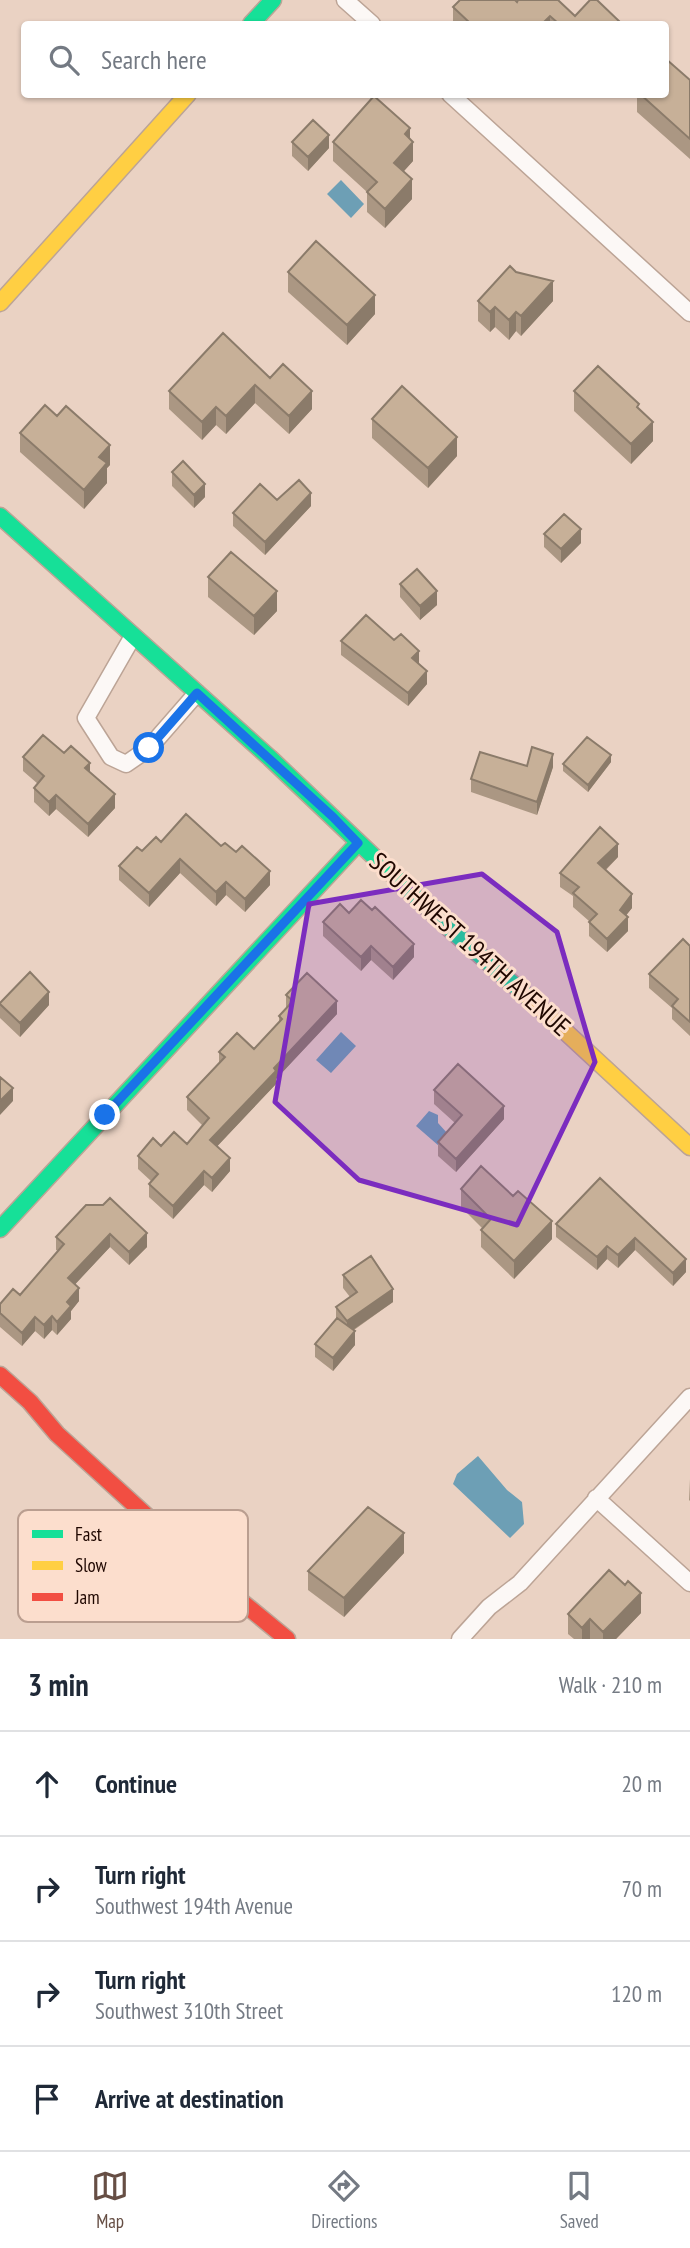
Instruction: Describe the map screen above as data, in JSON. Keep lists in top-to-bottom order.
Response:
{
  "streets": {
    "street": ["SOUTHWEST 194TH AVENUE"]
  },
  "legend": ["Fast", "Slow", "Jam"],
  "page": {
    "search": "Search here",
    "heading": ["3 min", "Walk · 210 m"],
    "list": [
      ["Continue", "20 m"],
      ["Turn right", "Southwest 194th Avenue", "70 m"],
      ["Turn right", "Southwest 310th Street", "120 m"],
      "Arrive at destination"
    ],
    "nav": ["Map", "Directions", "Saved"]
  }
}
